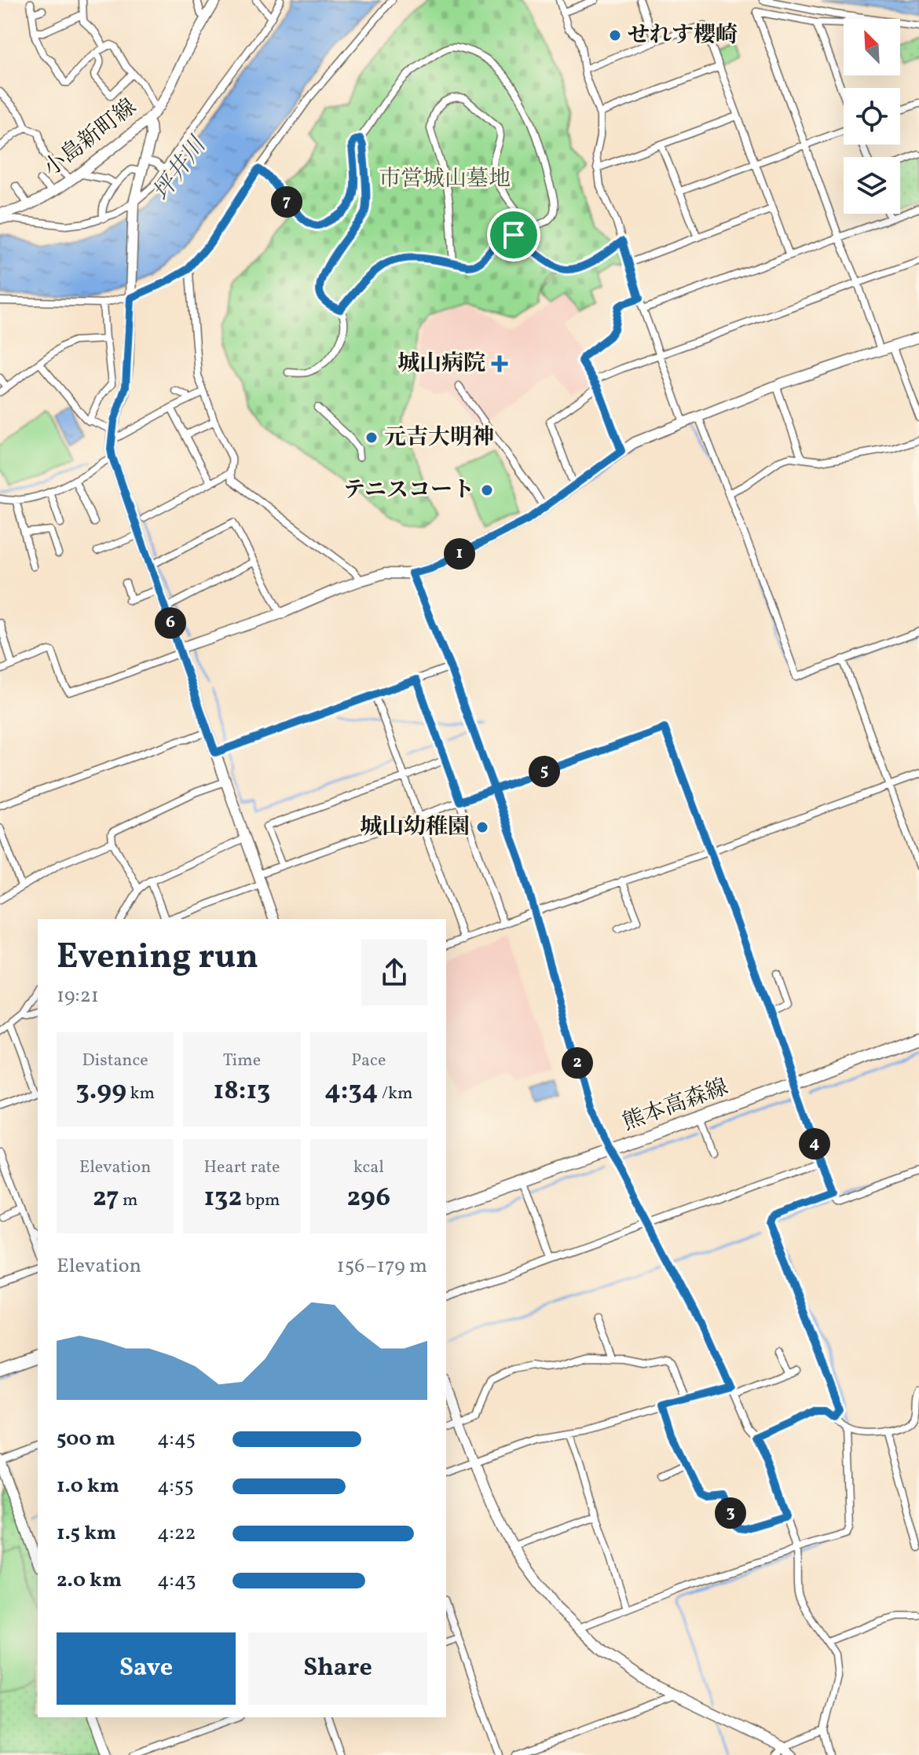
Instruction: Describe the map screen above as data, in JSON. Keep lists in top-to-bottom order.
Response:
{
  "streets": {
    "main road": ["熊本高森線"],
    "street": ["小島新町線"]
  },
  "water": ["坪井川"],
  "parks": ["市営城山墓地"],
  "places": {
    "other": [
      "せれす櫻崎",
      "元吉大明神",
      "テニスコート",
      "城山幼稚園"
    ],
    "health": ["城山病院"]
  },
  "north": "top left",
  "page": {
    "pins": [
      "7",
      "1",
      "6",
      "5",
      "2",
      "4",
      "3"
    ],
    "heading": ["Evening run", "19:21"],
    "stats": [
      ["Distance", "3.99 km"],
      ["Time", "18:13"],
      ["Pace", "4:34 /km"],
      ["Elevation", "27 m"],
      ["Heart rate", "132 bpm"],
      ["kcal", "296"]
    ],
    "chart": ["Elevation", "156–179 m"],
    "list": [
      {
        "name": "500 m",
        "note": "4:45"
      },
      {
        "name": "1.0 km",
        "note": "4:55"
      },
      {
        "name": "1.5 km",
        "note": "4:22"
      },
      {
        "name": "2.0 km",
        "note": "4:43"
      }
    ],
    "buttons": ["Save", "Share"]
  }
}
